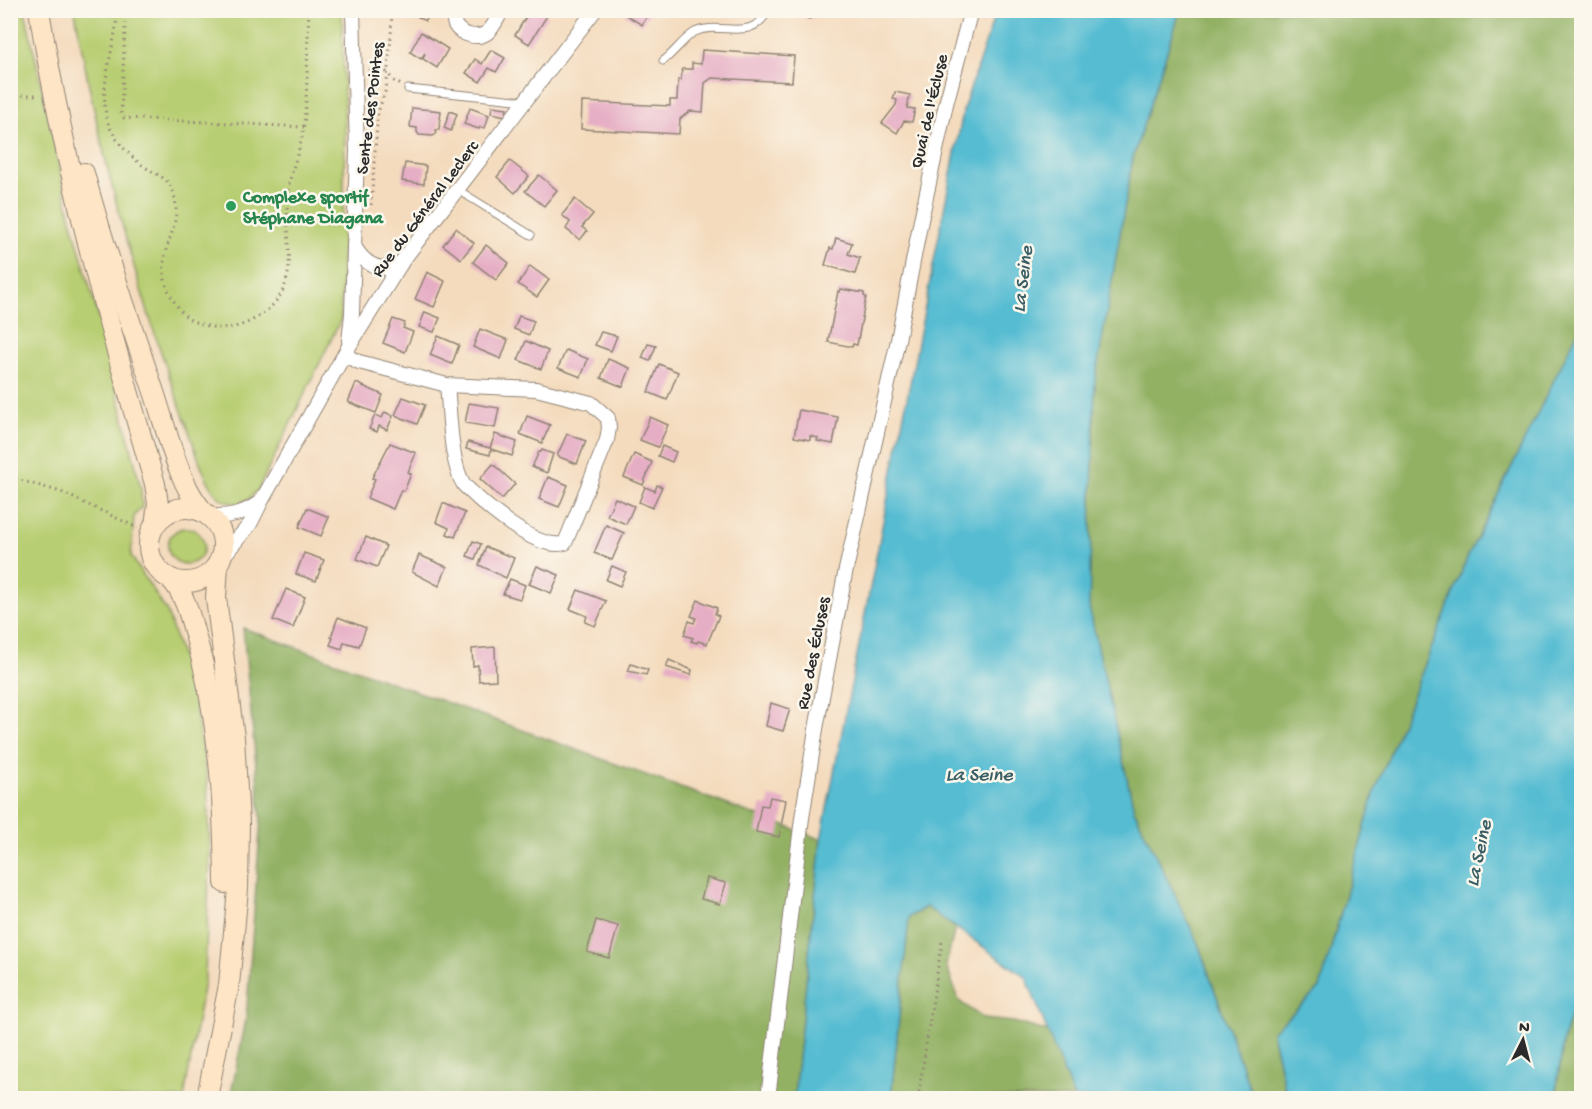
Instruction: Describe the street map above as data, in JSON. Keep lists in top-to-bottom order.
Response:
{
  "streets": {
    "street": ["Quai de l'Écluse", "Rue du Général Leclerc", "Rue des Écluses"],
    "path": ["Sente des Pointes"]
  },
  "crossings": [
    ["Quai de l'Écluse", "Rue des Écluses"]
  ],
  "water": ["La Seine"],
  "places": ["Complexe sportif Stéphane Diagana"],
  "north": "top"
}
